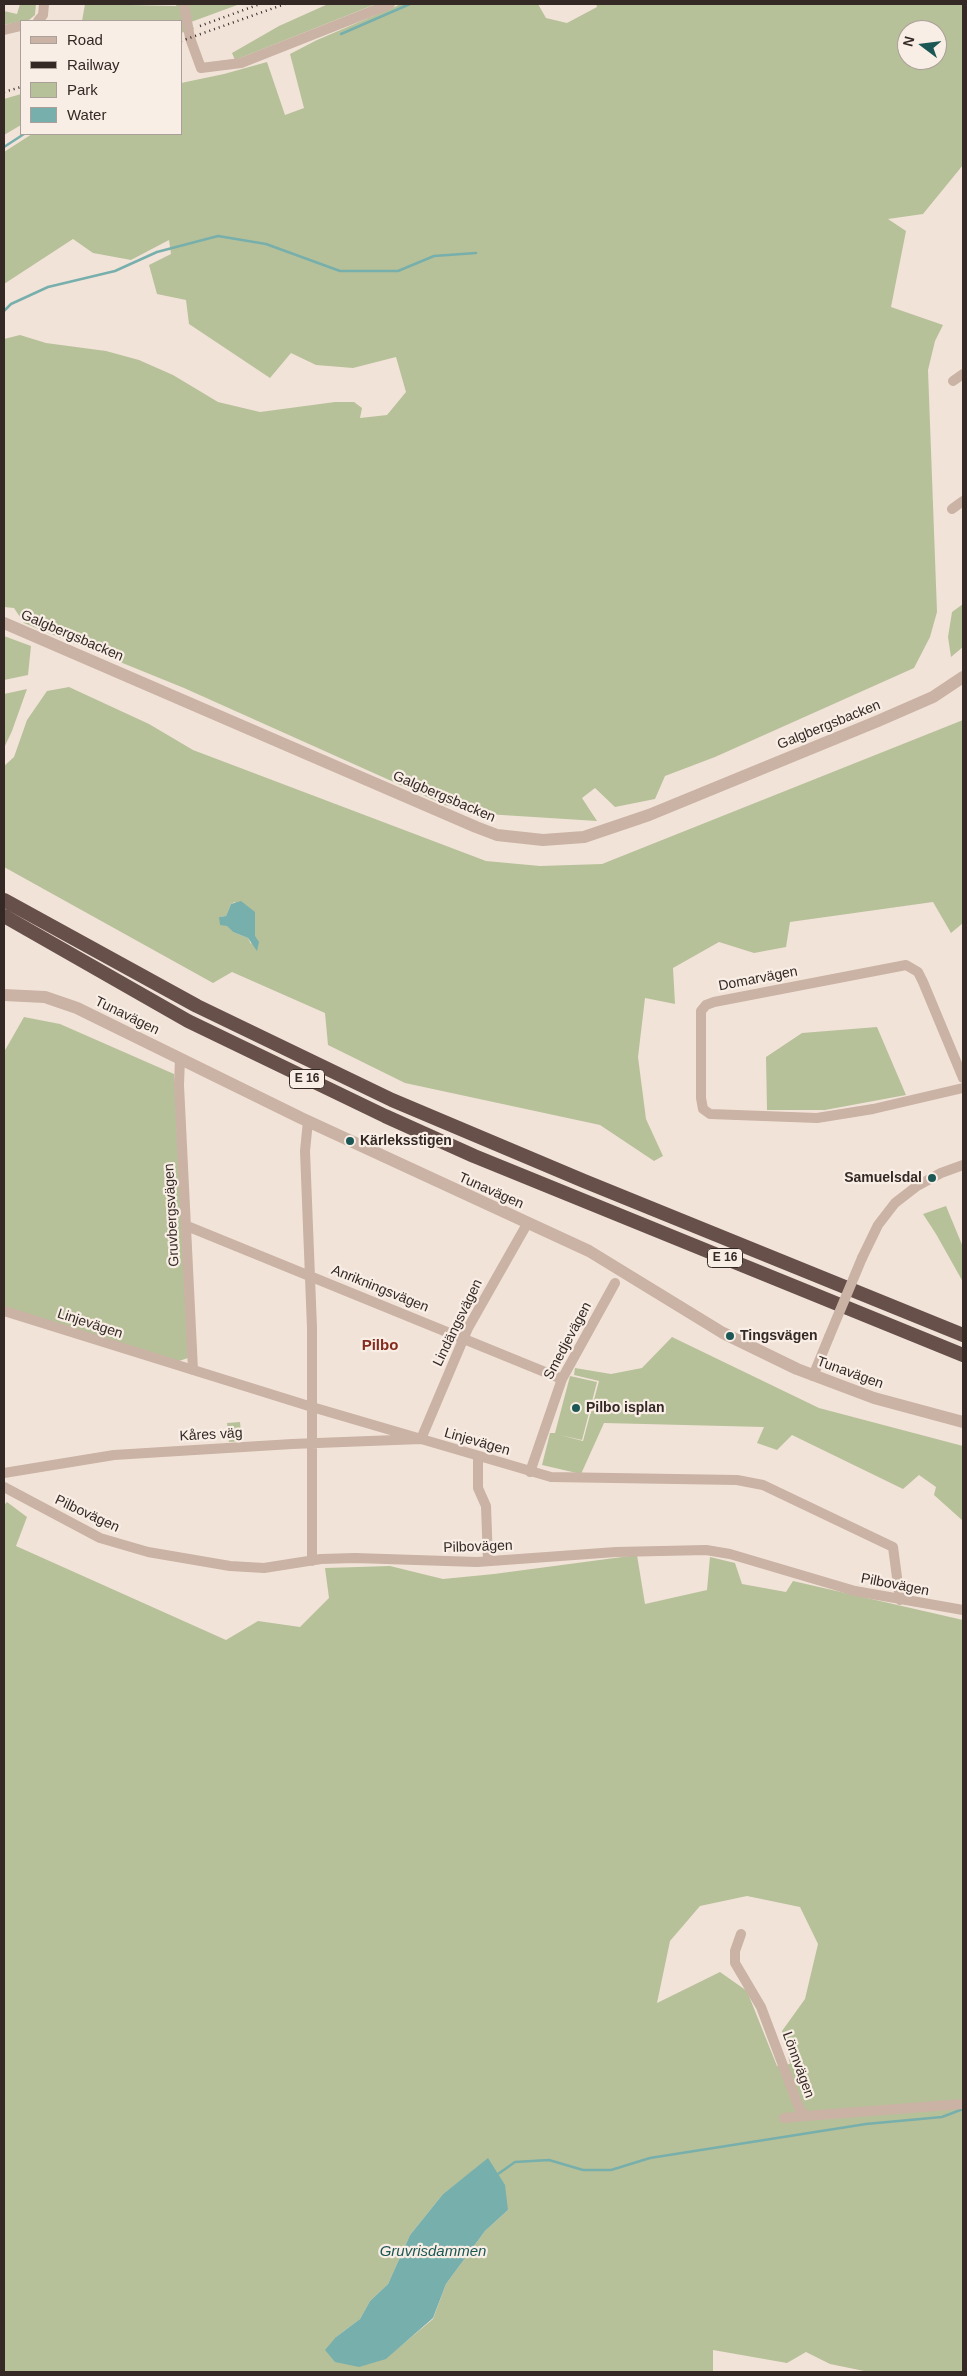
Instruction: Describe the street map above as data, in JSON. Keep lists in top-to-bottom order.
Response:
{
  "streets": {
    "highway": ["E 16"],
    "street": [
      "Galgbergsbacken",
      "Domarvägen",
      "Tunavägen",
      "Gruvbergsvägen",
      "Anrikningsvägen",
      "Lindängsvägen",
      "Linjevägen",
      "Smedjevägen",
      "Kåres väg",
      "Pilbovägen",
      "Lönnvägen"
    ]
  },
  "crossings": [
    ["Tunavägen", "Gruvbergsvägen"],
    ["Tunavägen", "Lindängsvägen"],
    ["Gruvbergsvägen", "Anrikningsvägen"],
    ["Gruvbergsvägen", "Linjevägen"],
    ["Anrikningsvägen", "Lindängsvägen"],
    ["Anrikningsvägen", "Smedjevägen"],
    ["Lindängsvägen", "Linjevägen"],
    ["Lindängsvägen", "Kåres väg"],
    ["Linjevägen", "Smedjevägen"],
    ["Linjevägen", "Kåres väg"],
    ["Linjevägen", "Pilbovägen"]
  ],
  "districts": ["Pilbo"],
  "water": ["Gruvrisdammen"],
  "places": [
    "Kärleksstigen",
    "Samuelsdal",
    "Tingsvägen",
    "Pilbo isplan"
  ],
  "legend": [
    "Road",
    "Railway",
    "Park",
    "Water"
  ],
  "north": "left"
}
